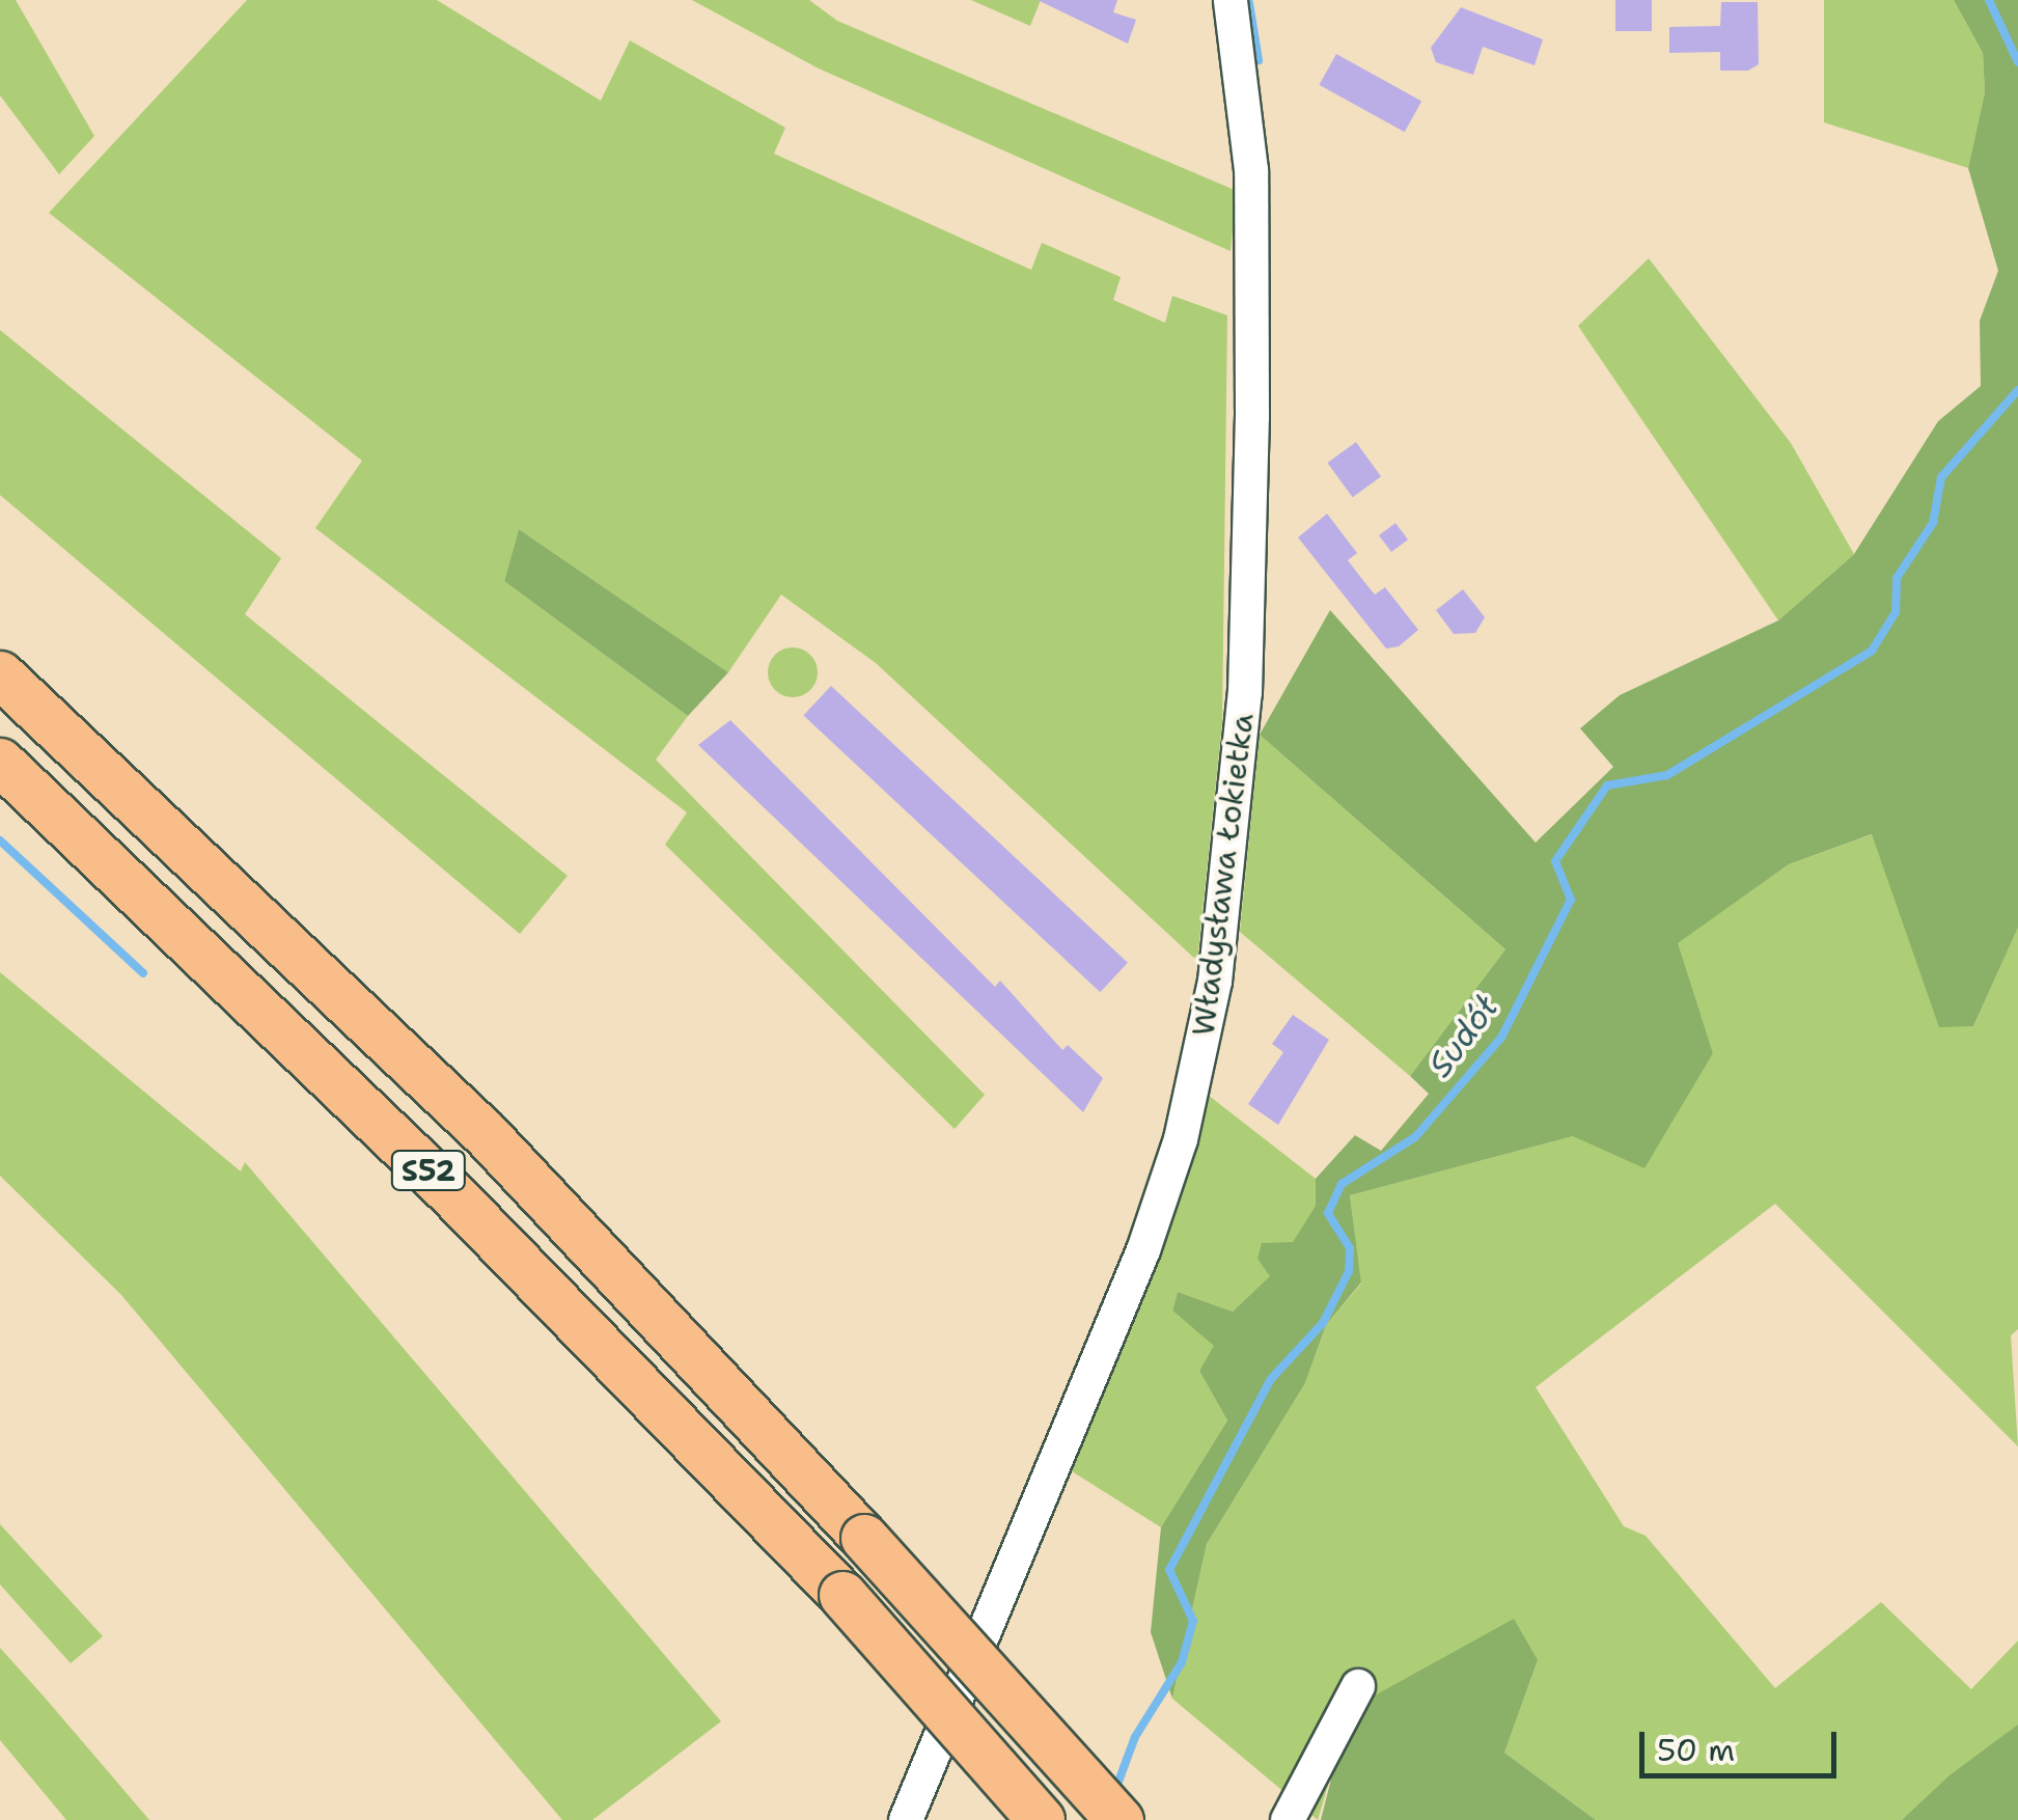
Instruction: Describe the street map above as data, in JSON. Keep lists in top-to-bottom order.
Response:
{
  "streets": {
    "highway": ["S52"],
    "street": ["Władysława Łokietka"]
  },
  "water": ["Sudół"],
  "scale_bar": "50 m"
}
